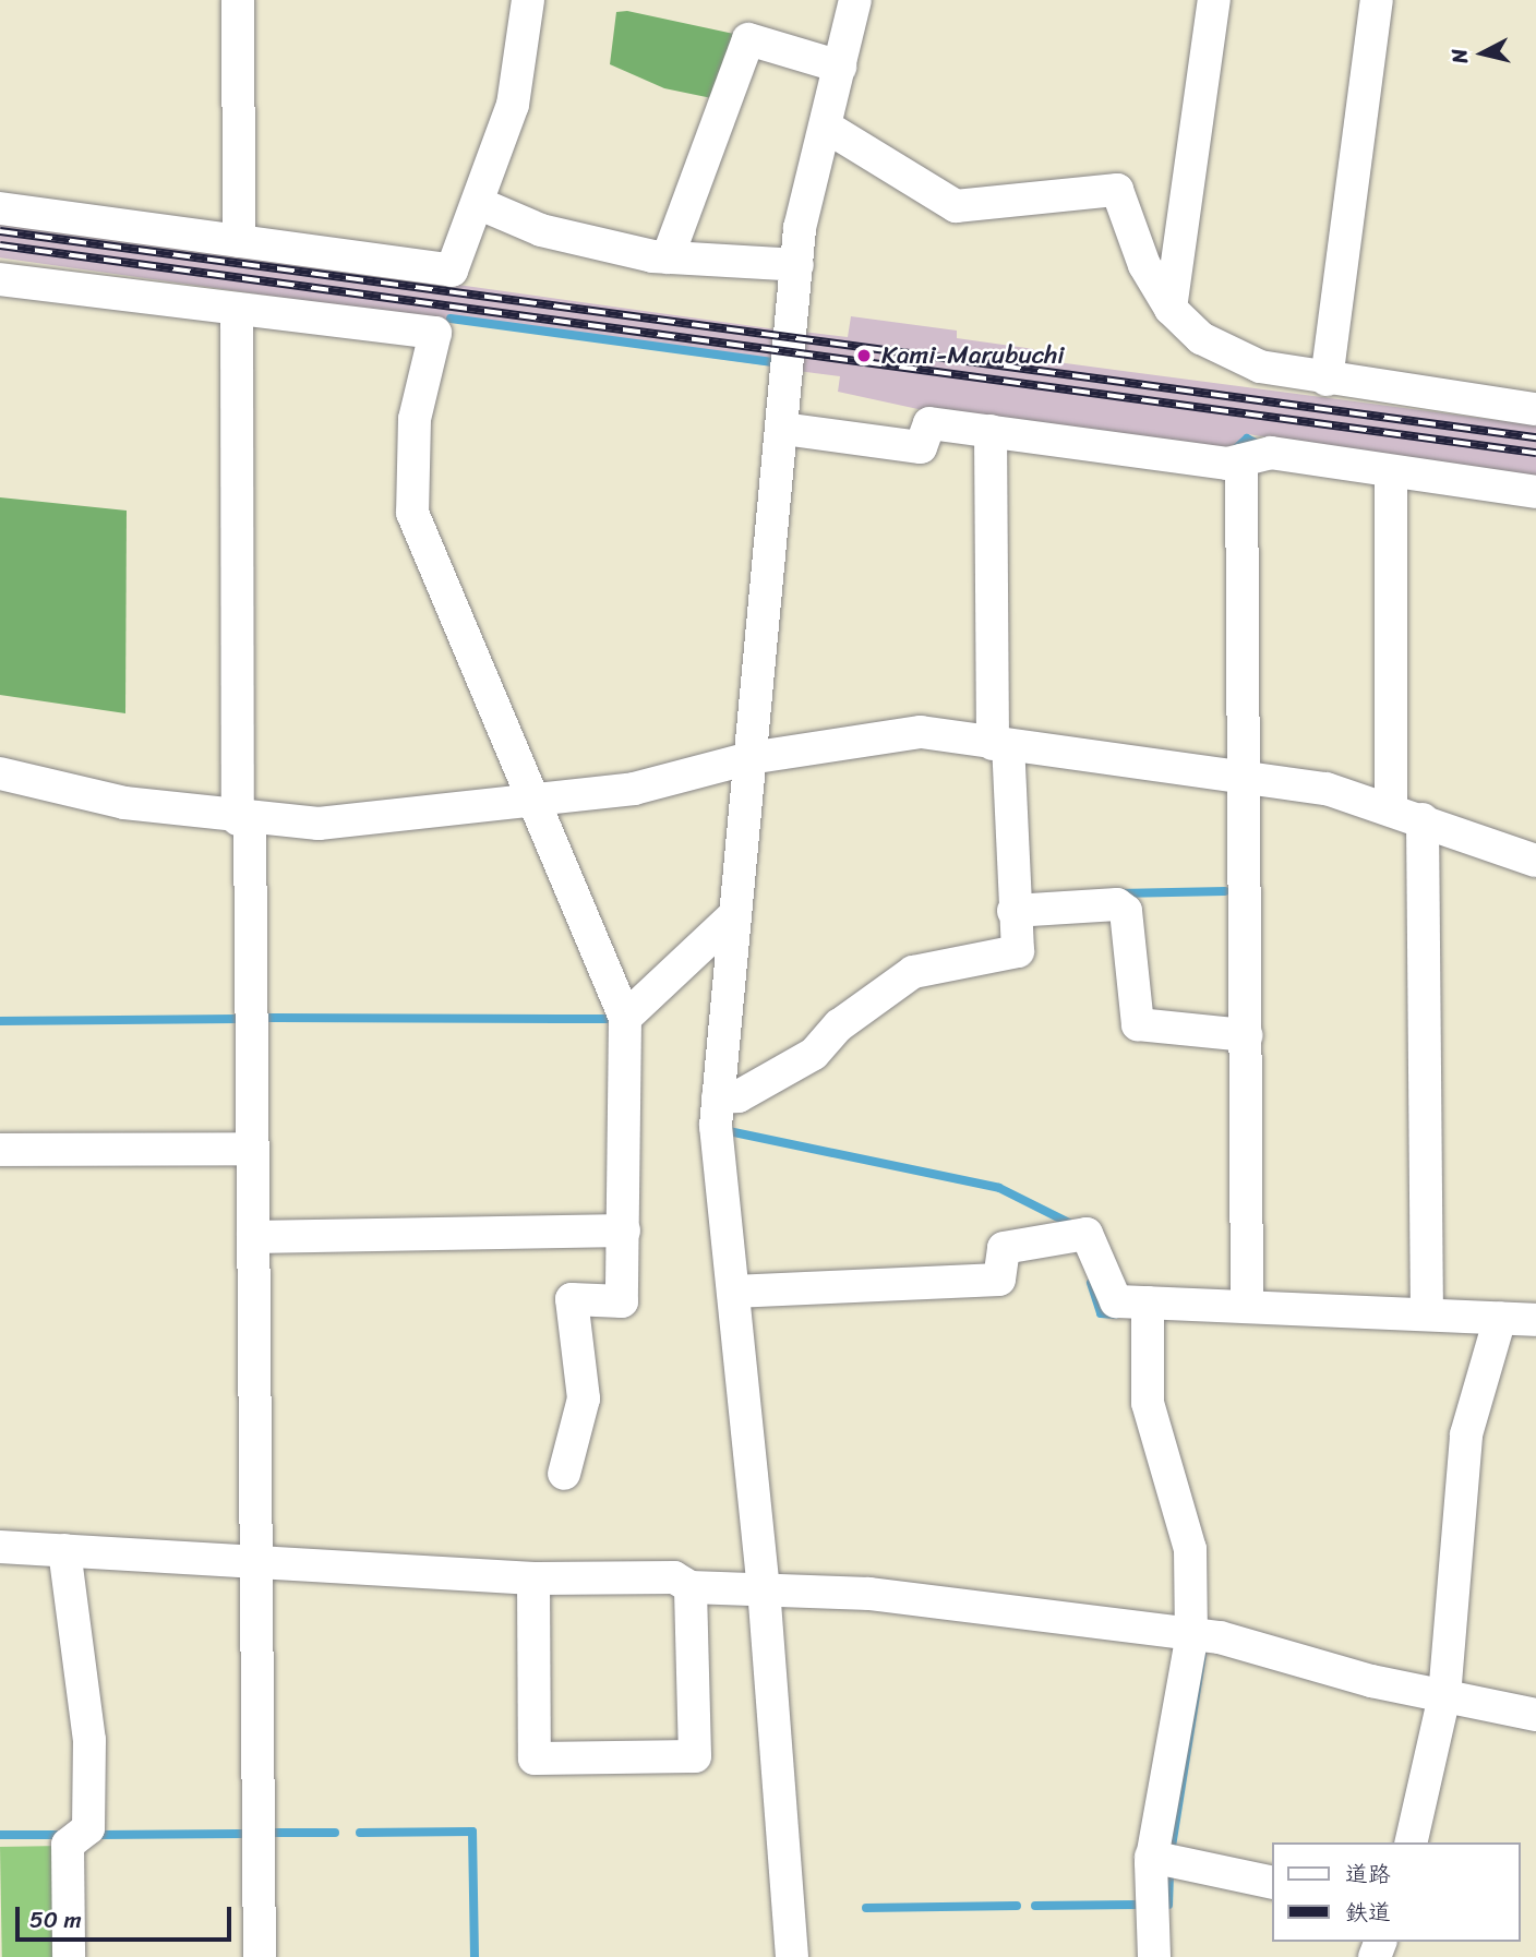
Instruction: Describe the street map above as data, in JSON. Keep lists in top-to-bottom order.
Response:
{
  "places": ["Kami-Marubuchi"],
  "legend": ["道路", "鉄道"],
  "scale_bar": "50 m",
  "north": "left"
}
